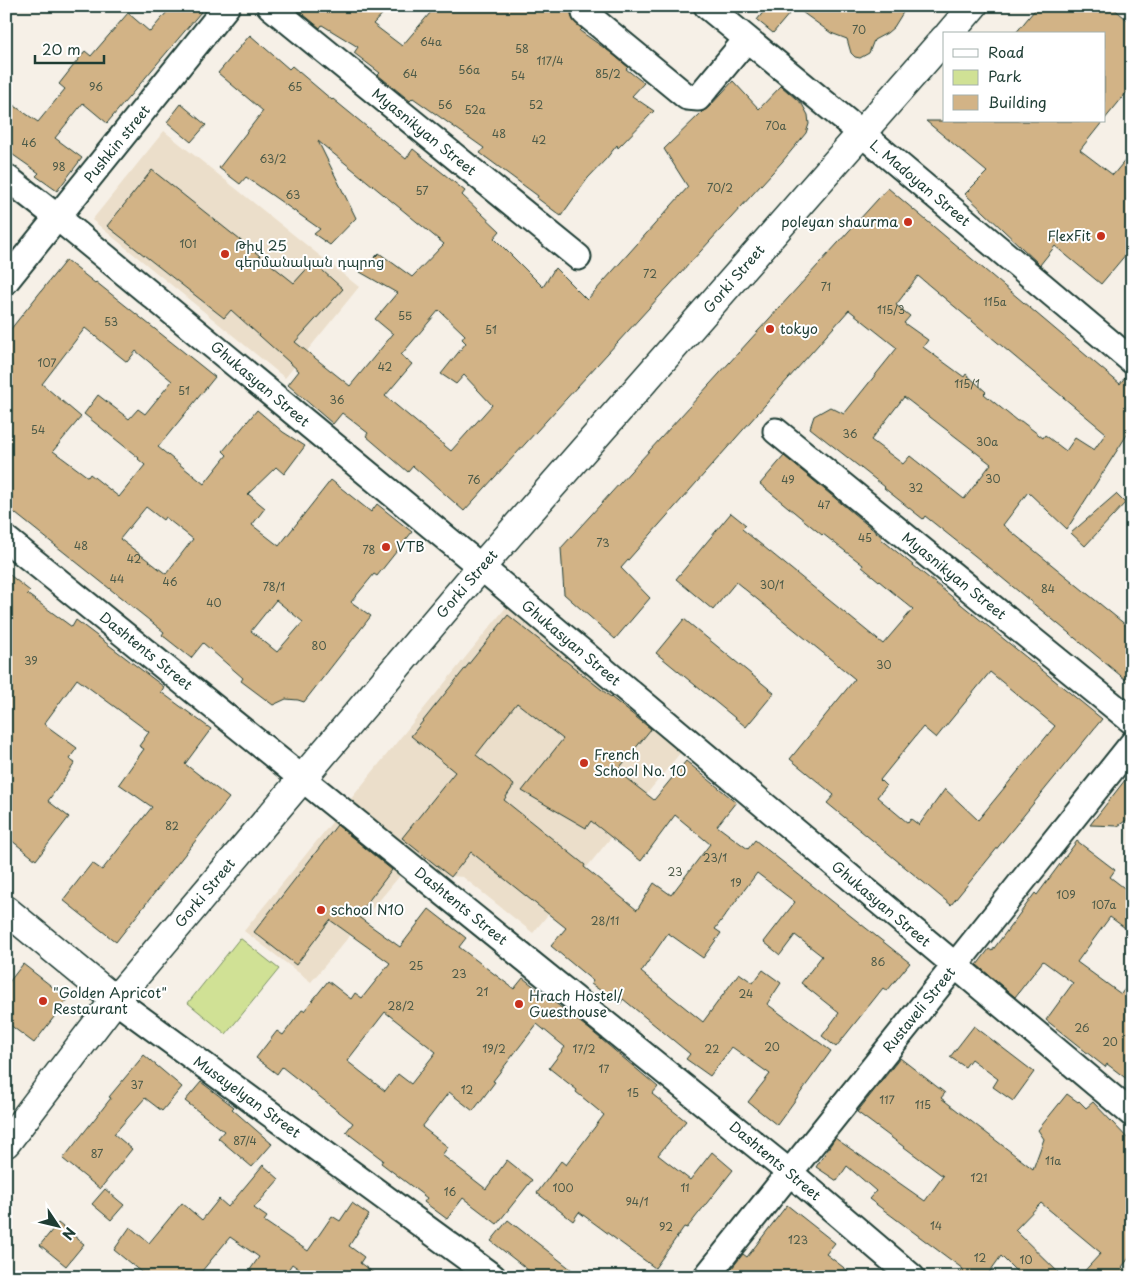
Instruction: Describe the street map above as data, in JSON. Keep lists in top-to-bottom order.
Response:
{
  "streets": {
    "main road": ["Gorki Street", "Musayelyan Street"],
    "street": [
      "Myasnikyan Street",
      "Pushkin street",
      "L. Madoyan Street",
      "Ghukasyan Street",
      "Dashtents Street",
      "Rustaveli Street"
    ]
  },
  "crossings": [
    ["Pushkin street", "Ghukasyan Street"],
    ["L. Madoyan Street", "Gorki Street"],
    ["Gorki Street", "Ghukasyan Street"],
    ["Gorki Street", "Dashtents Street"],
    ["Gorki Street", "Musayelyan Street"],
    ["Ghukasyan Street", "Rustaveli Street"],
    ["Dashtents Street", "Rustaveli Street"]
  ],
  "places": [
    "poleyan shaurma",
    "FlexFit",
    "Թիվ 25 գերմանական դպրոց",
    "tokyo",
    "VTB",
    "French School No. 10",
    "school N10",
    "\"Golden Apricot\" Restaurant",
    "Hrach Hostel/ Guesthouse"
  ],
  "house_numbers": [
    "70",
    "64a",
    "58",
    "117/4",
    "56a",
    "64",
    "85/2",
    "54",
    "96",
    "65",
    "56",
    "52",
    "52a",
    "70a",
    "48",
    "42",
    "46",
    "63/2",
    "98",
    "70/2",
    "57",
    "63",
    "101",
    "72",
    "71",
    "115a",
    "115/3",
    "55",
    "53",
    "51",
    "107",
    "42",
    "115/1",
    "51",
    "36",
    "54",
    "36",
    "30a",
    "30",
    "76",
    "49",
    "32",
    "47",
    "45",
    "73",
    "48",
    "78",
    "42",
    "44",
    "46",
    "30/1",
    "78/1",
    "84",
    "40",
    "80",
    "39",
    "30",
    "82",
    "23/1",
    "23",
    "19",
    "109",
    "107a",
    "28/11",
    "86",
    "25",
    "23",
    "21",
    "24",
    "28/2",
    "26",
    "20",
    "20",
    "19/2",
    "17/2",
    "22",
    "17",
    "37",
    "12",
    "15",
    "117",
    "115",
    "87/4",
    "87",
    "11a",
    "121",
    "100",
    "11",
    "16",
    "94/1",
    "14",
    "92",
    "123",
    "12",
    "10"
  ],
  "legend": ["Road", "Park", "Building"],
  "scale_bar": "20 m",
  "north": "bottom right"
}
